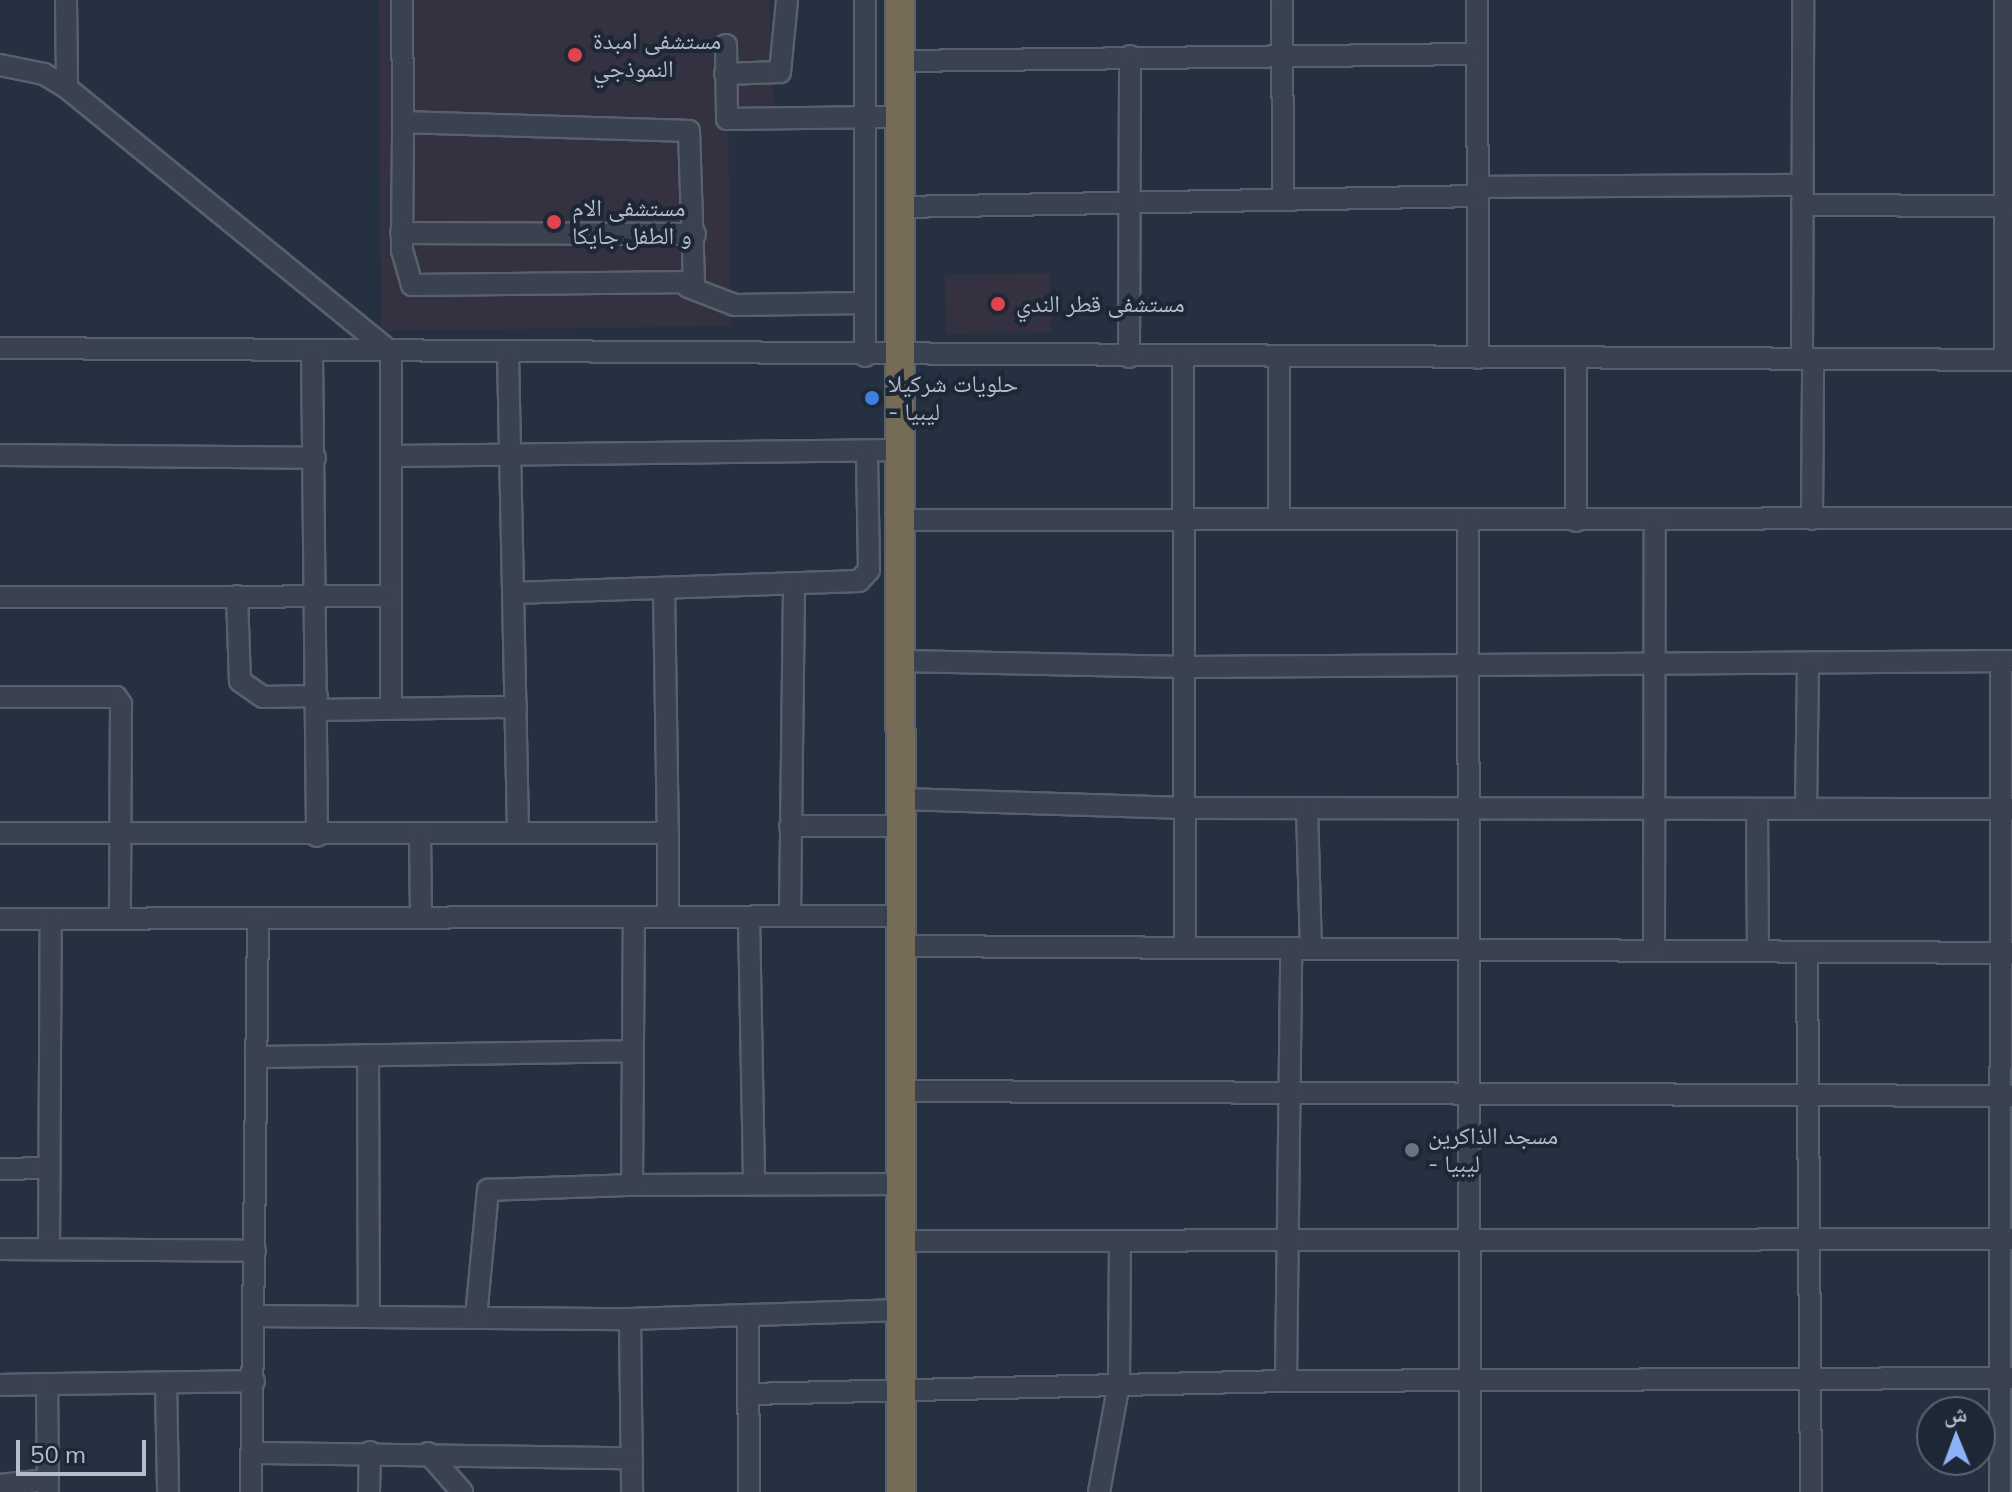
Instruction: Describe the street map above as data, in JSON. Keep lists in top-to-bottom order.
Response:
{
  "places": [
    "مستشفى امبدة النموذجي",
    "مستشفى الام و الطفل جايكا",
    "مستشفى قطر الندي",
    "حلويات شركيلا - ليبيا",
    "مسجد الذاكرين - ليبيا"
  ],
  "scale_bar": "50 m",
  "north": "top"
}
